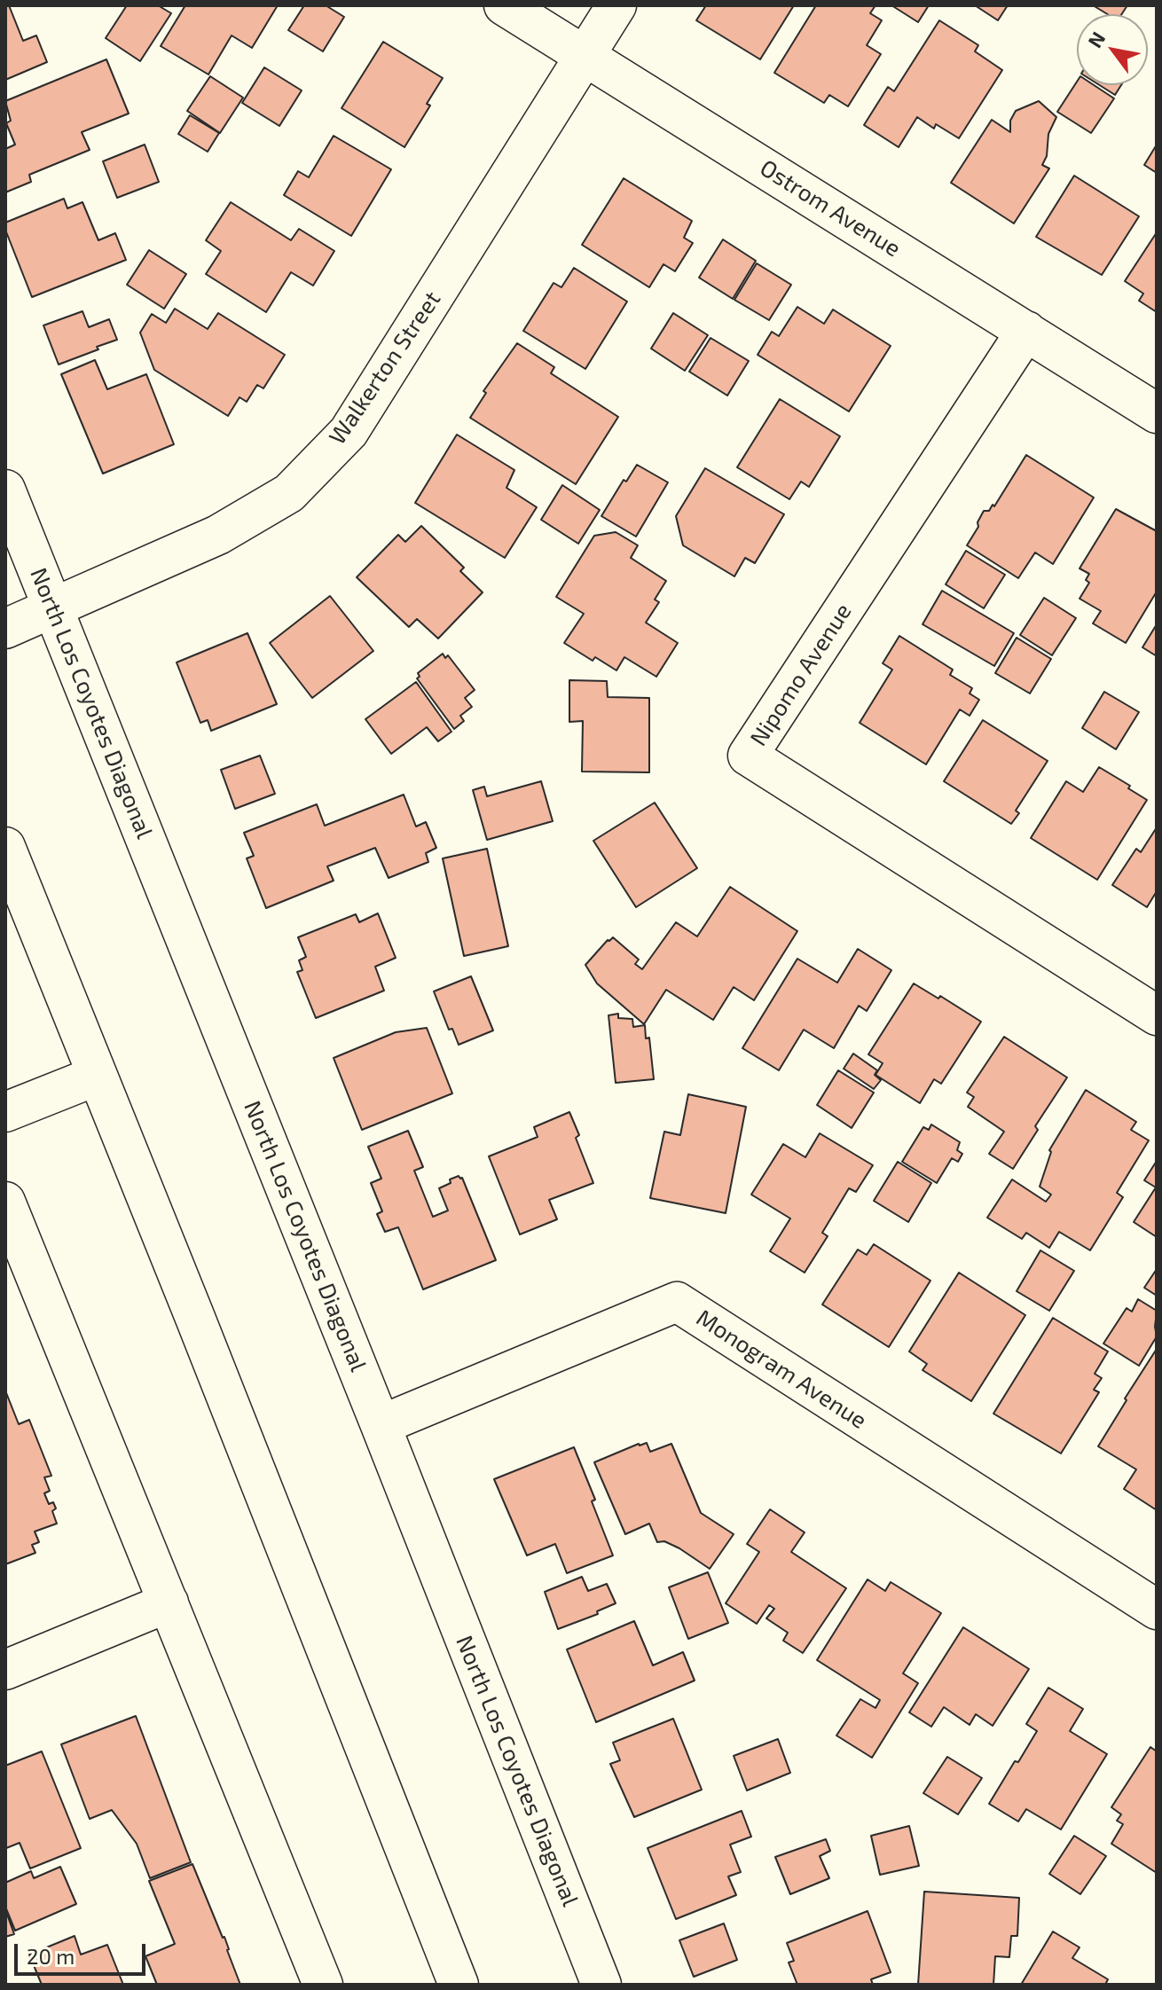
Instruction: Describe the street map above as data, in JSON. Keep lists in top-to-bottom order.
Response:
{
  "streets": {
    "street": [
      "Ostrom Avenue",
      "Walkerton Street",
      "Nipomo Avenue",
      "North Los Coyotes Diagonal",
      "Monogram Avenue"
    ]
  },
  "crossings": [
    ["Ostrom Avenue", "Walkerton Street"],
    ["Ostrom Avenue", "Nipomo Avenue"],
    ["Walkerton Street", "North Los Coyotes Diagonal"],
    ["North Los Coyotes Diagonal", "Monogram Avenue"]
  ],
  "scale_bar": "20 m",
  "north": "top left"
}
